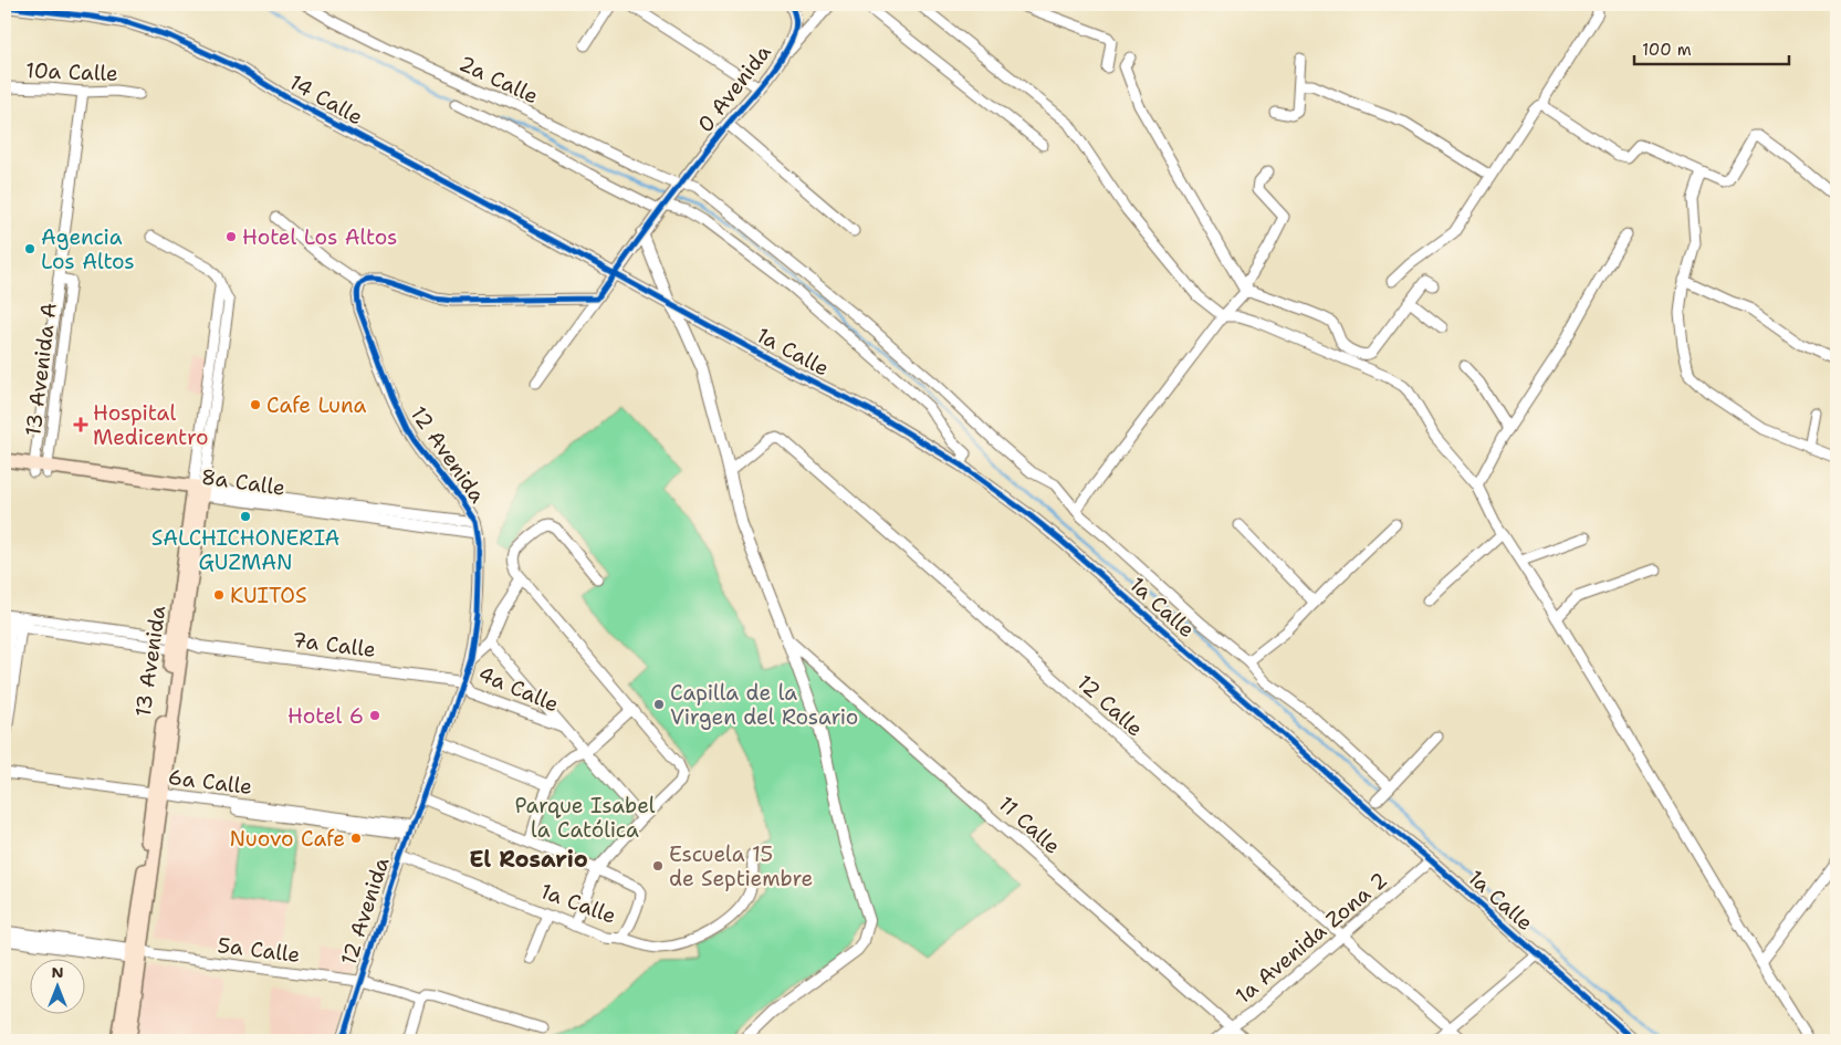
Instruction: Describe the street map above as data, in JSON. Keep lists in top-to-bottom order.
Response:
{
  "streets": {
    "main road": ["8a Calle", "13 Avenida"],
    "street": [
      "10a Calle",
      "2a Calle",
      "0 Avenida",
      "14 Calle",
      "1a Calle",
      "13 Avenida A",
      "12 Avenida",
      "7a Calle",
      "4a Calle",
      "12 Calle",
      "6a Calle",
      "11 Calle",
      "1a Avenida Zona 2",
      "5a Calle"
    ]
  },
  "crossings": [
    ["10a Calle", "13 Avenida A"],
    ["2a Calle", "0 Avenida"],
    ["14 Calle", "1a Calle"],
    ["1a Calle", "12 Avenida"],
    ["1a Calle", "1a Avenida Zona 2"],
    ["13 Avenida A", "8a Calle"],
    ["12 Avenida", "8a Calle"],
    ["12 Avenida", "7a Calle"],
    ["12 Avenida", "4a Calle"],
    ["12 Avenida", "6a Calle"],
    ["12 Avenida", "5a Calle"],
    ["8a Calle", "13 Avenida"],
    ["7a Calle", "13 Avenida"],
    ["7a Calle", "4a Calle"],
    ["13 Avenida", "6a Calle"],
    ["13 Avenida", "5a Calle"],
    ["12 Calle", "1a Avenida Zona 2"],
    ["11 Calle", "1a Avenida Zona 2"]
  ],
  "districts": ["El Rosario"],
  "parks": ["Parque Isabel la Católica"],
  "places": {
    "other": [
      "Hotel Los Altos",
      "Agencia Los Altos",
      "Cafe Luna",
      "SALCHICHONERIA GUZMAN",
      "KUITOS",
      "Capilla de la Virgen del Rosario",
      "Hotel 6",
      "Nuovo Cafe",
      "Escuela 15 de Septiembre"
    ],
    "health": ["Hospital Medicentro"]
  },
  "scale_bar": "100 m",
  "north": "top"
}
